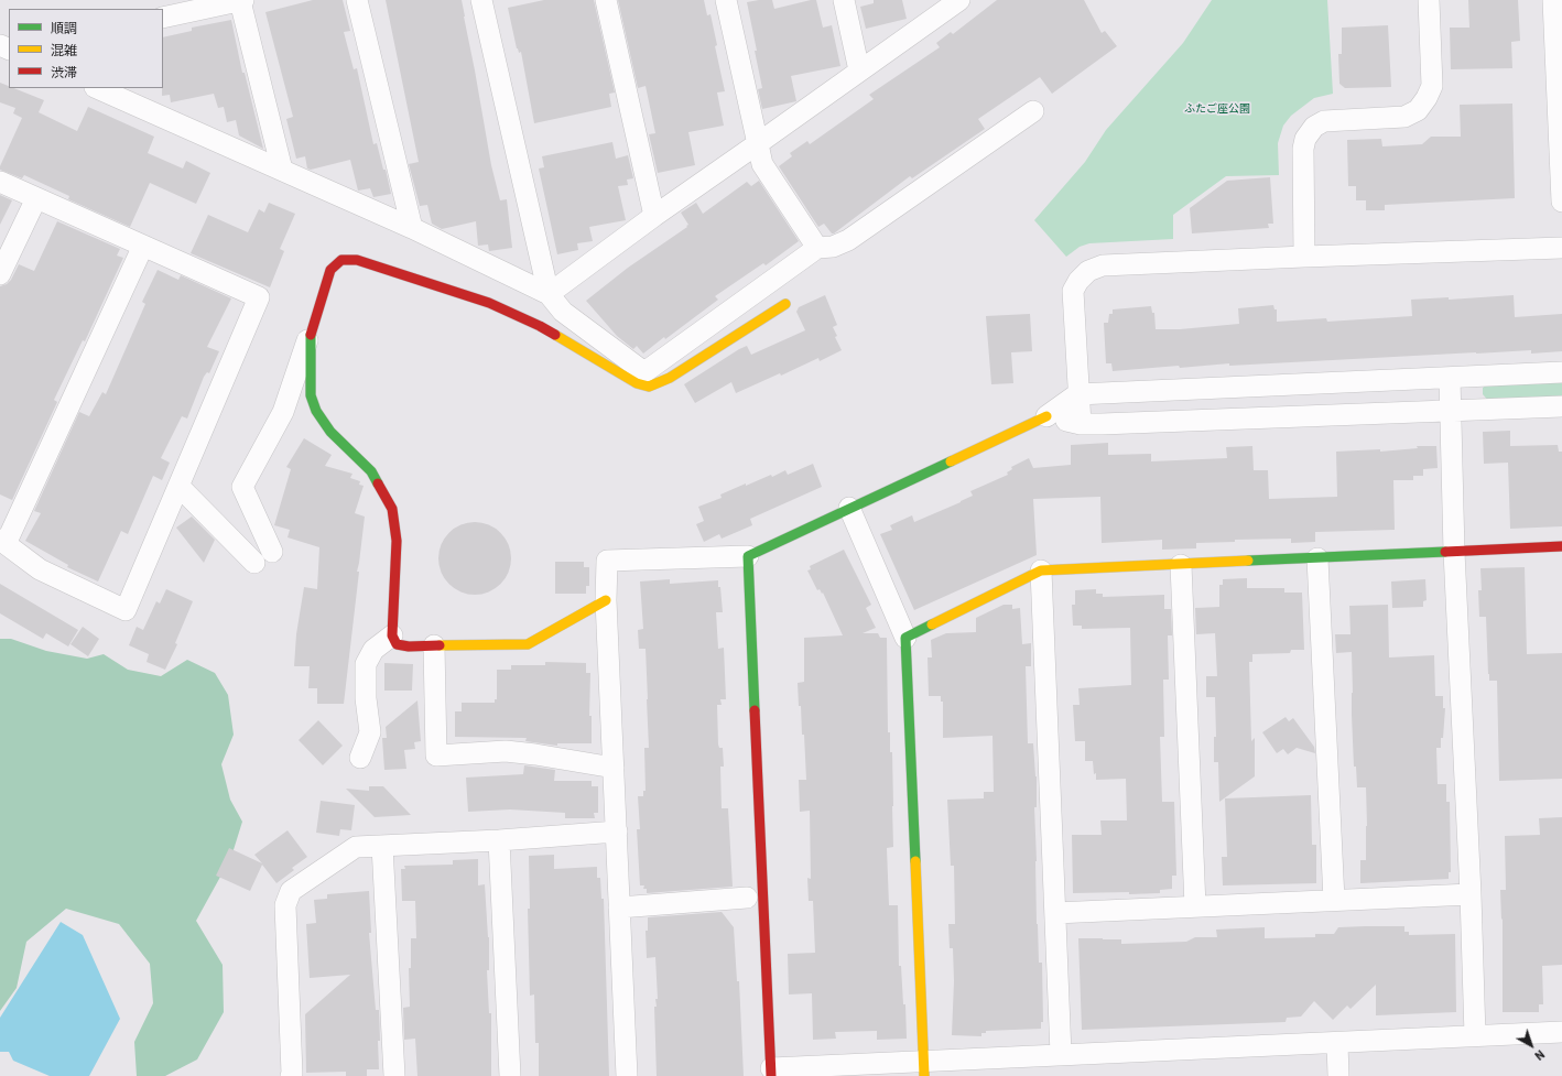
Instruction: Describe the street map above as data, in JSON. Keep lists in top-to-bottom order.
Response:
{
  "parks": ["ふたご座公園"],
  "legend": ["順調", "混雑", "渋滞"],
  "north": "bottom right"
}
